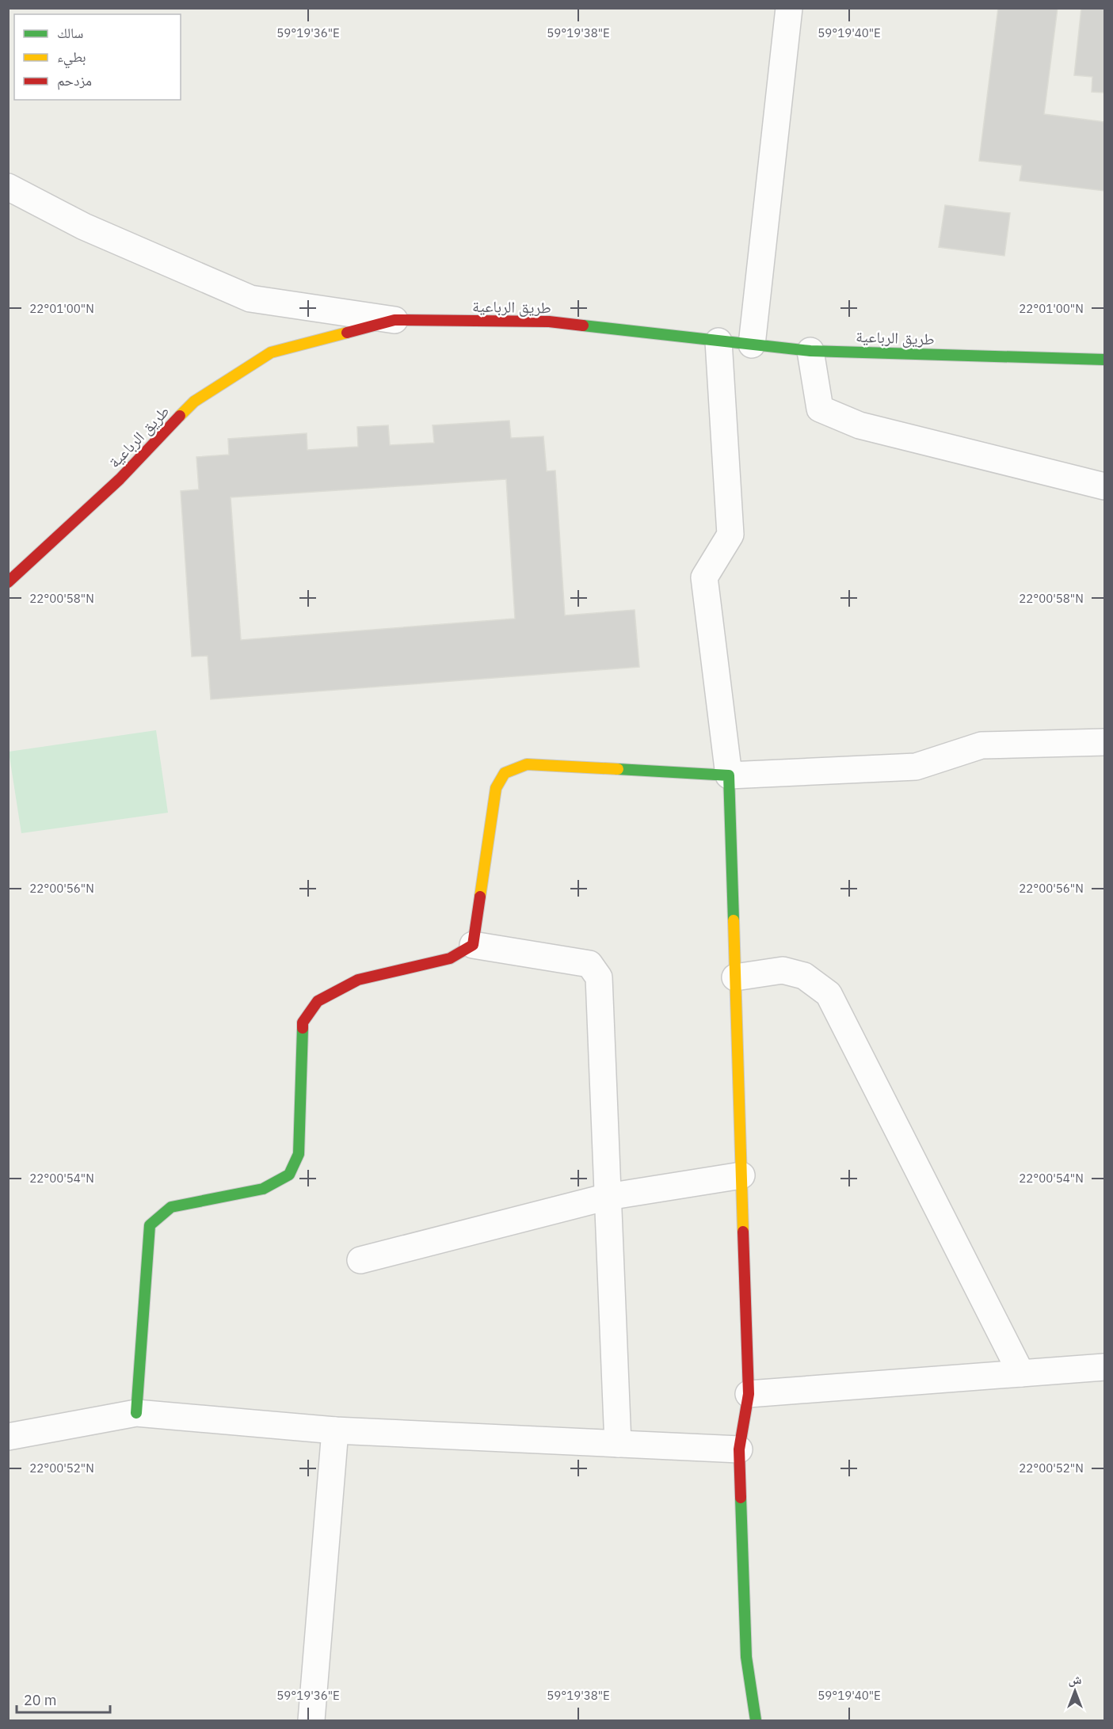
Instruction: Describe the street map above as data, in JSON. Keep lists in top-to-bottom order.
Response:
{
  "streets": {
    "street": ["طريق الرباعية"]
  },
  "legend": ["سالك", "بطيء", "مزدحم"],
  "scale_bar": "20 m",
  "north": "top",
  "coordinates": [
    "59°19'36\"E",
    "59°19'38\"E",
    "59°19'40\"E",
    "22°01'00\"N",
    "22°00'58\"N",
    "22°00'56\"N",
    "22°00'54\"N",
    "22°00'52\"N"
  ]
}
